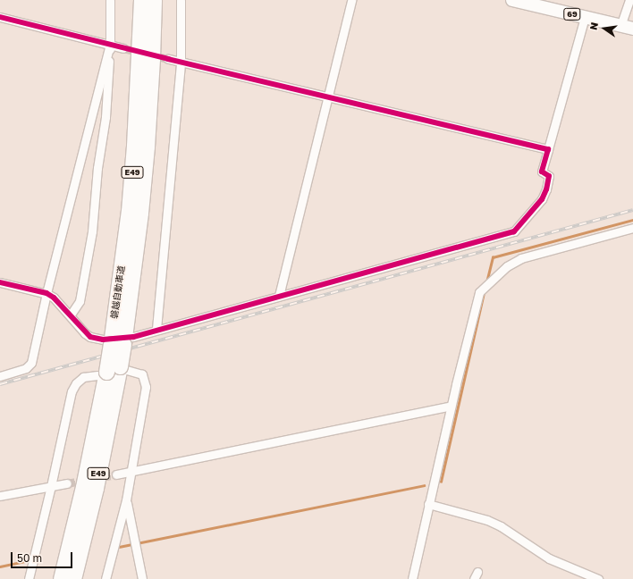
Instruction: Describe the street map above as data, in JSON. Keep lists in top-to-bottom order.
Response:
{
  "streets": {
    "highway": ["E49", "磐越自動車道"],
    "main road": ["69"]
  },
  "scale_bar": "50 m",
  "north": "left"
}
